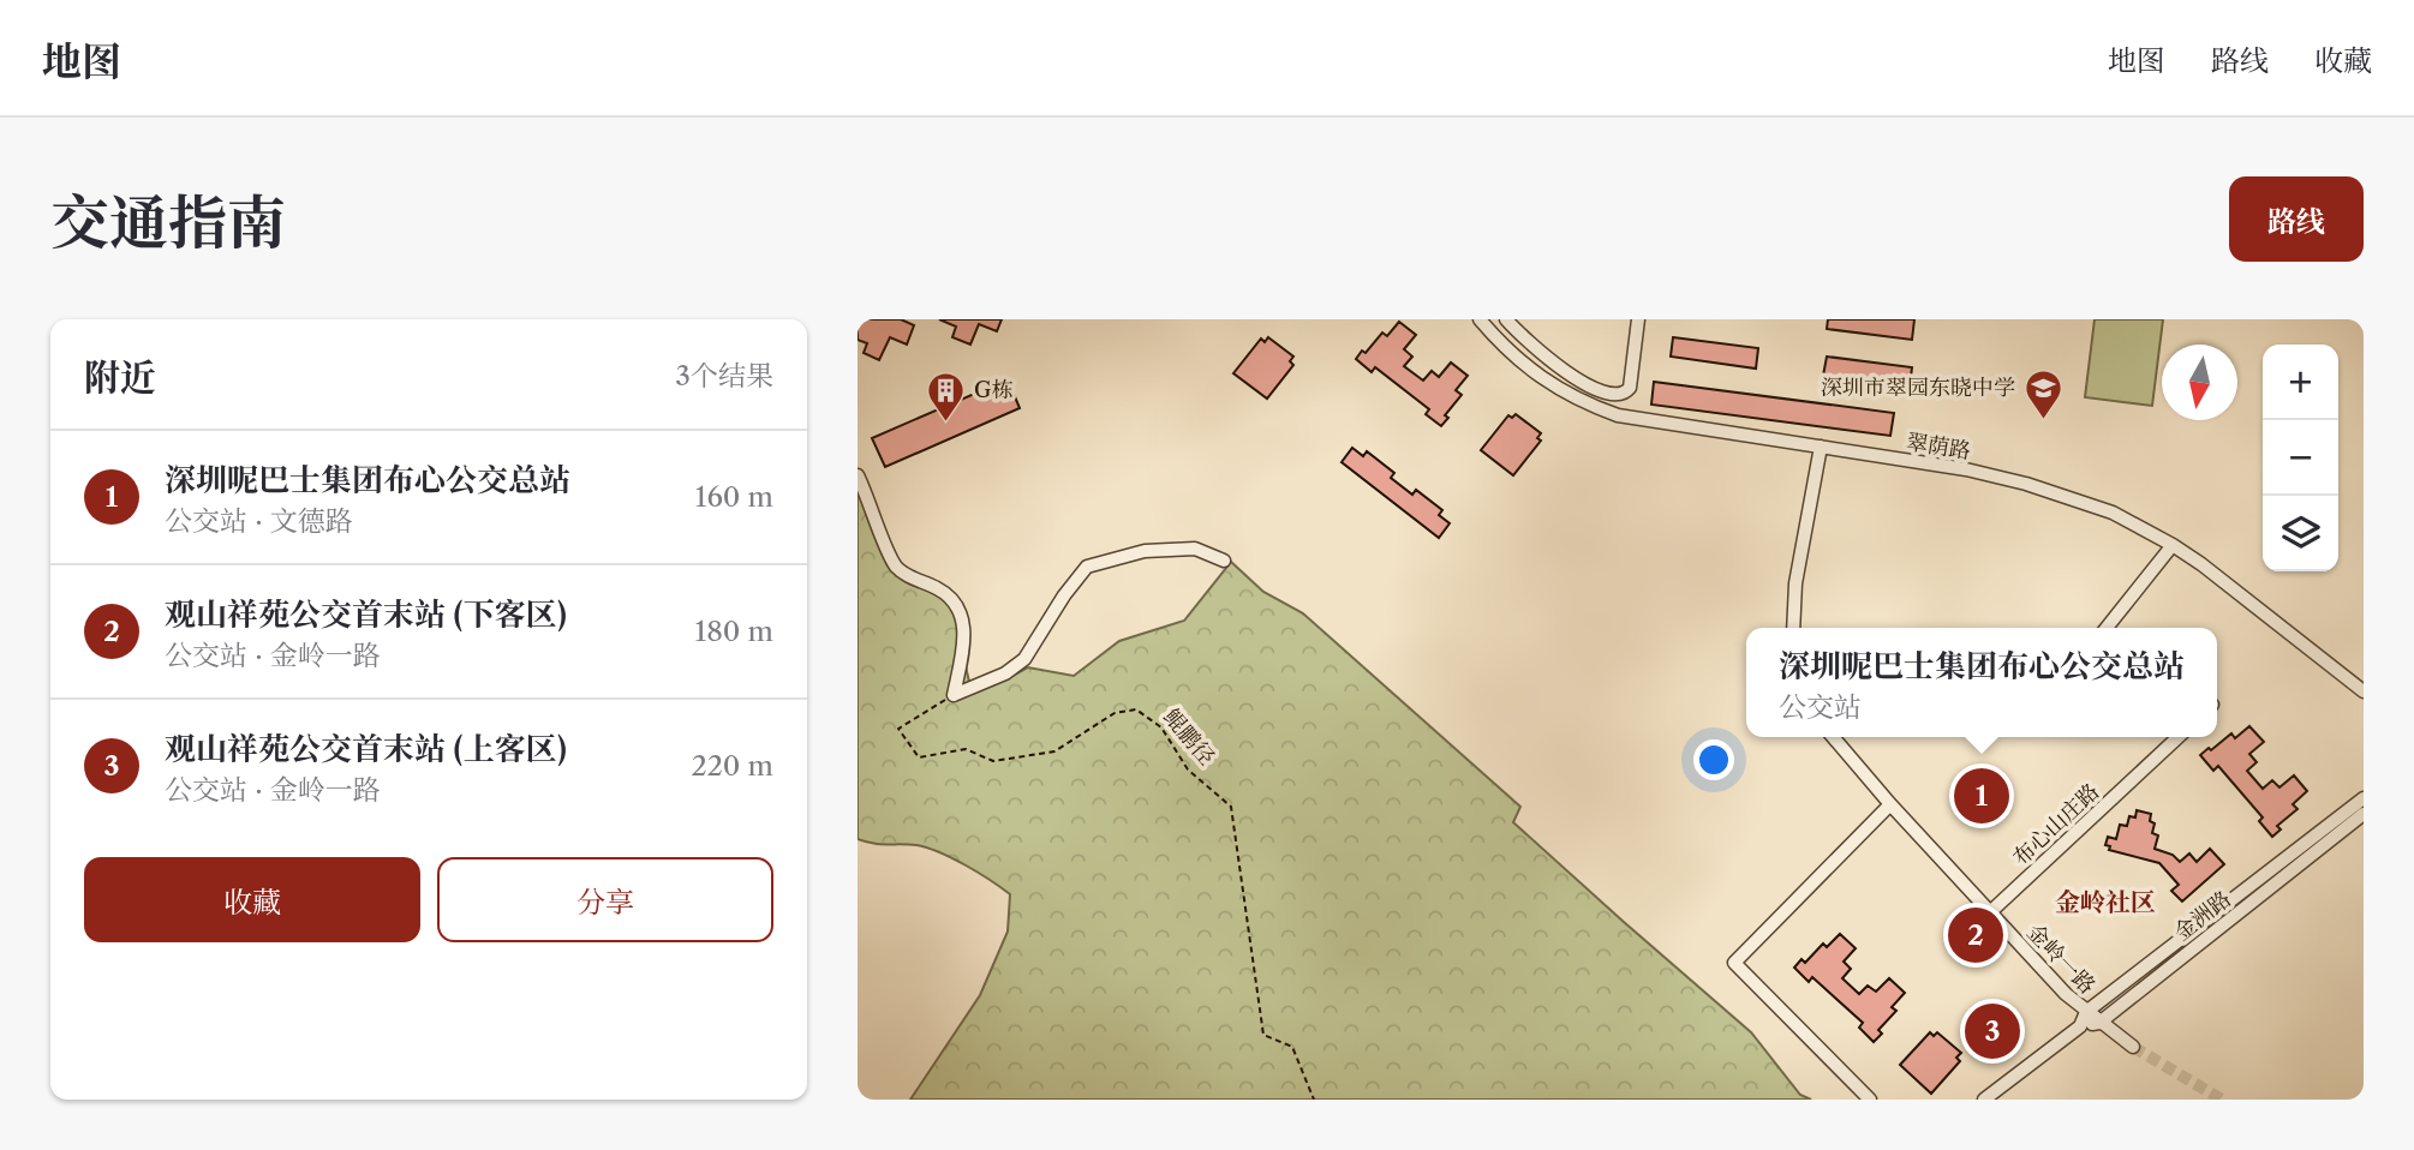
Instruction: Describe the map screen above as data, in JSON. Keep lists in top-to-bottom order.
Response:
{
  "streets": {
    "street": [
      "翠荫路",
      "布心山庄路",
      "金洲路",
      "金岭一路"
    ],
    "path": ["鲲鹏径"]
  },
  "crossings": [
    ["布心山庄路", "金岭一路"],
    ["金洲路", "金岭一路"]
  ],
  "districts": ["金岭社区"],
  "places": {
    "school or university": ["深圳市翠园东晓中学"],
    "building": ["G栋"]
  },
  "north": "bottom",
  "page": {
    "header": "地图",
    "nav": ["地图", "路线", "收藏"],
    "title": "交通指南",
    "buttons": [
      "路线",
      ["收藏", "分享"]
    ],
    "heading": ["附近", "3个结果"],
    "map_buttons": ["+", "−"],
    "list": [
      {
        "mark": "1",
        "name": "深圳呢巴士集团布心公交总站",
        "note": "公交站 · 文德路",
        "value": "160 m"
      },
      {
        "mark": "2",
        "name": "观山祥苑公交首末站 (下客区)",
        "note": "公交站 · 金岭一路",
        "value": "180 m"
      },
      {
        "mark": "3",
        "name": "观山祥苑公交首末站 (上客区)",
        "note": "公交站 · 金岭一路",
        "value": "220 m"
      }
    ],
    "popup": ["深圳呢巴士集团布心公交总站", "公交站"],
    "pins": ["1", "2", "3"]
  }
}
